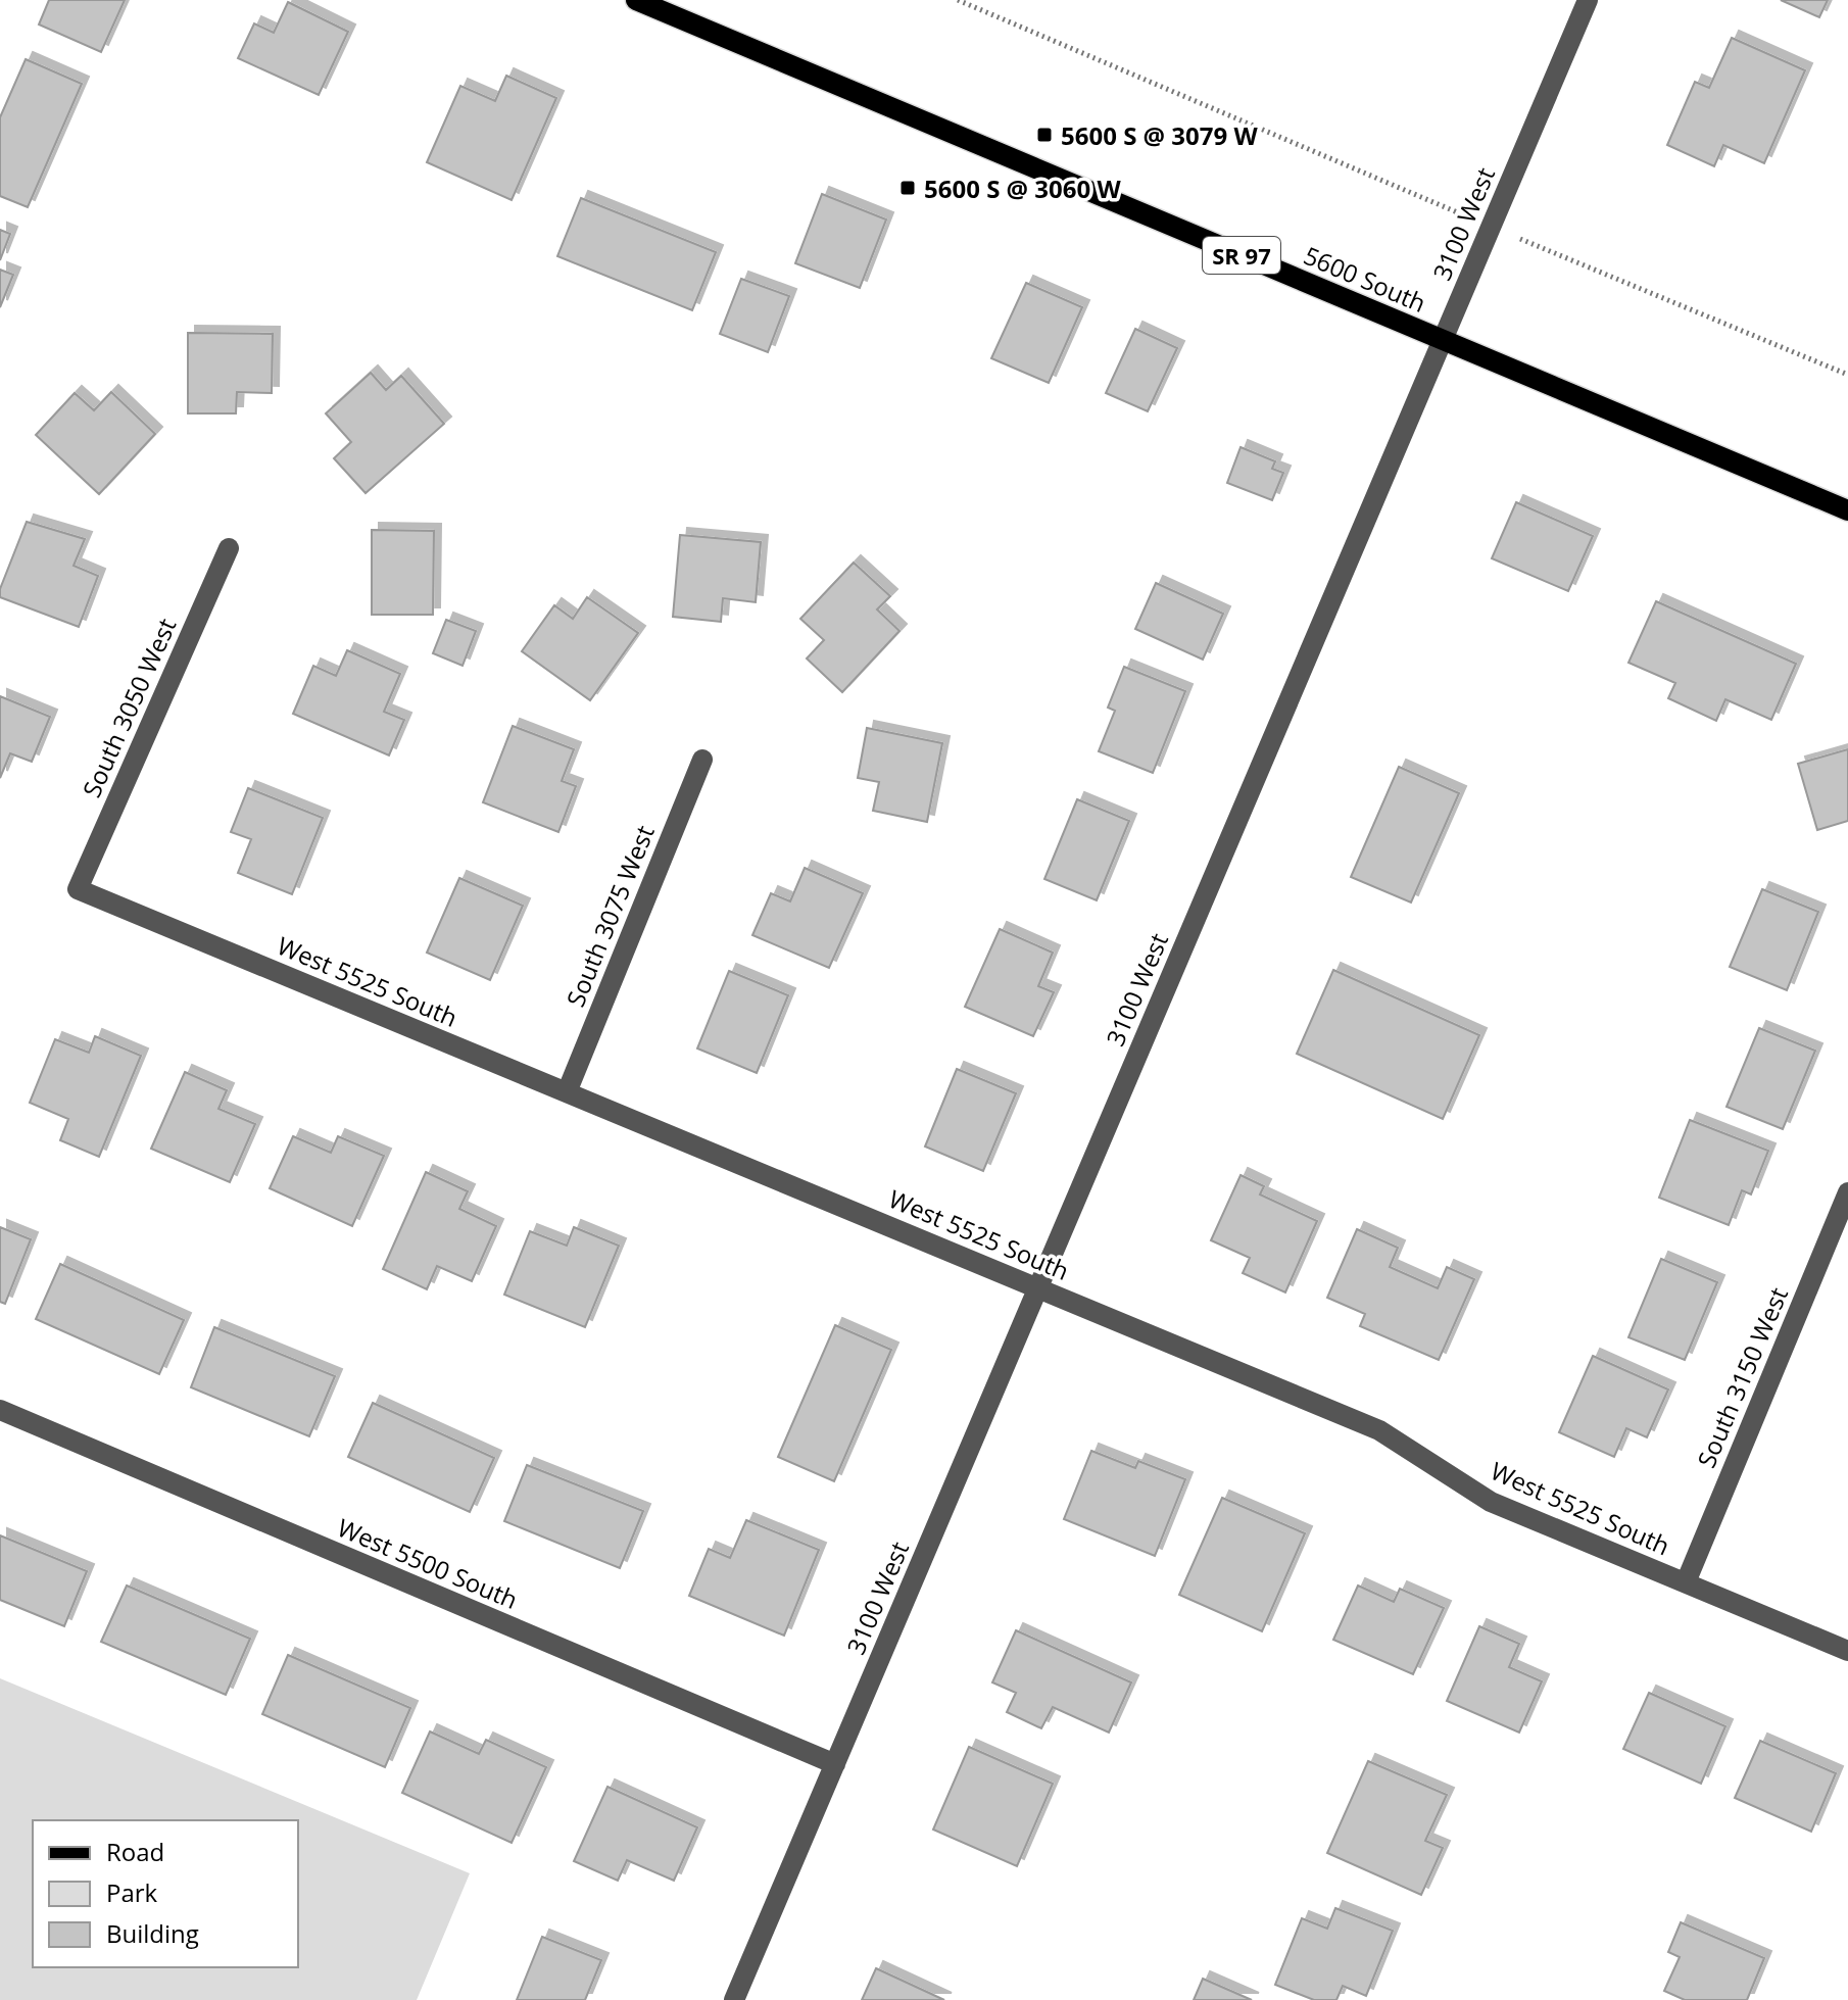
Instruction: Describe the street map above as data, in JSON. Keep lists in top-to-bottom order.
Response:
{
  "streets": {
    "main road": ["SR 97", "5600 South"],
    "street": [
      "3100 West",
      "South 3050 West",
      "South 3075 West",
      "West 5525 South",
      "South 3150 West",
      "West 5500 South"
    ]
  },
  "crossings": [
    ["3100 West", "5600 South"],
    ["3100 West", "West 5525 South"],
    ["3100 West", "West 5500 South"],
    ["South 3050 West", "West 5525 South"],
    ["South 3075 West", "West 5525 South"],
    ["West 5525 South", "South 3150 West"]
  ],
  "places": {
    "transit": ["5600 S @ 3079 W", "5600 S @ 3060 W"]
  },
  "legend": ["Road", "Park", "Building"]
}
